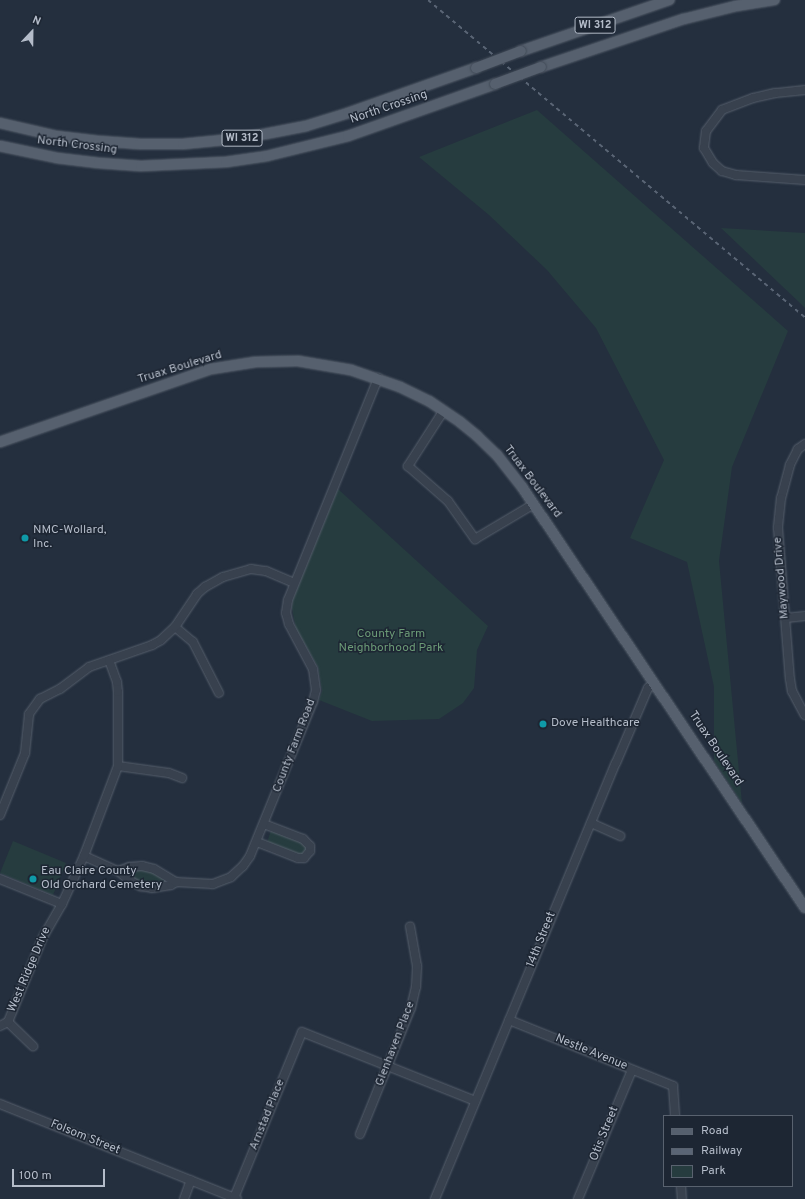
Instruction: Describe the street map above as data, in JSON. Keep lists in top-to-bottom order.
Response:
{
  "streets": {
    "main road": ["WI 312", "North Crossing", "Truax Boulevard"],
    "street": [
      "Maywood Drive",
      "County Farm Road",
      "14th Street",
      "West Ridge Drive",
      "Glenhaven Place",
      "Nestle Avenue",
      "Arnstad Place",
      "Otis Street",
      "Folsom Street"
    ]
  },
  "crossings": [
    ["Truax Boulevard", "County Farm Road"],
    ["Truax Boulevard", "14th Street"],
    ["County Farm Road", "West Ridge Drive"],
    ["14th Street", "Nestle Avenue"],
    ["Glenhaven Place", "Arnstad Place"],
    ["Nestle Avenue", "Otis Street"],
    ["Arnstad Place", "Folsom Street"]
  ],
  "parks": ["County Farm Neighborhood Park"],
  "places": ["NMC-Wollard, Inc.", "Dove Healthcare", "Eau Claire County Old Orchard Cemetery"],
  "legend": ["Road", "Railway", "Park"],
  "scale_bar": "100 m",
  "north": "top"
}
